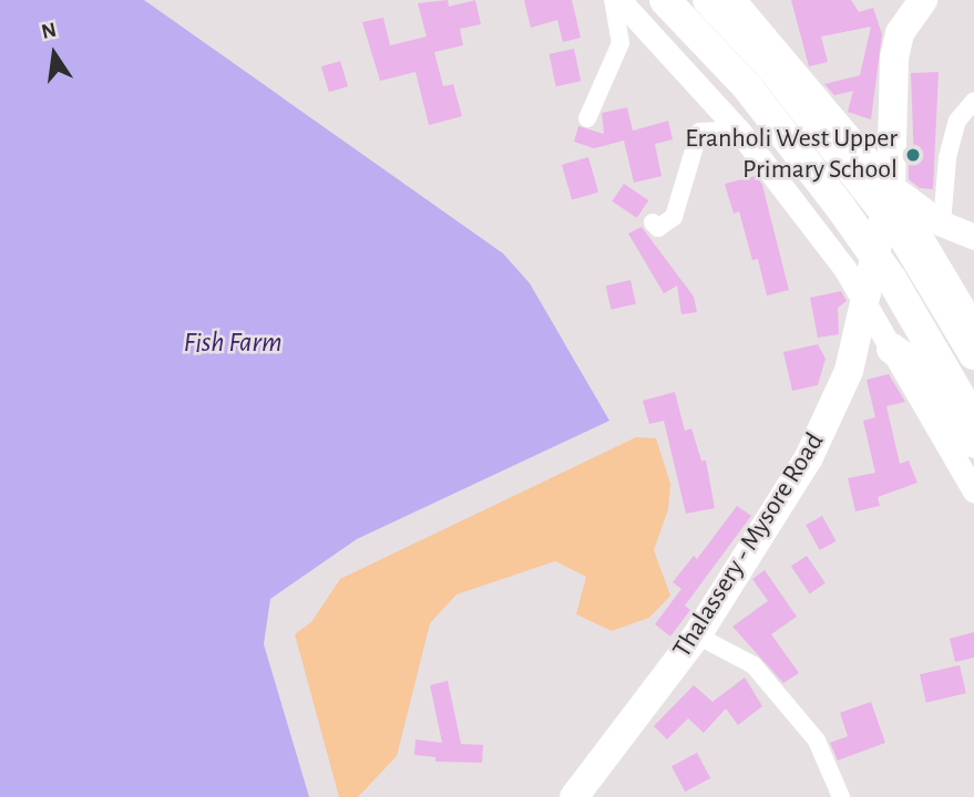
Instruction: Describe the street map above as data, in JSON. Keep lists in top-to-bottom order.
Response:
{
  "streets": {
    "main road": ["Thalassery - Mysore Road"]
  },
  "water": ["Fish Farm"],
  "places": ["Eranholi West Upper Primary School"],
  "north": "top"
}
